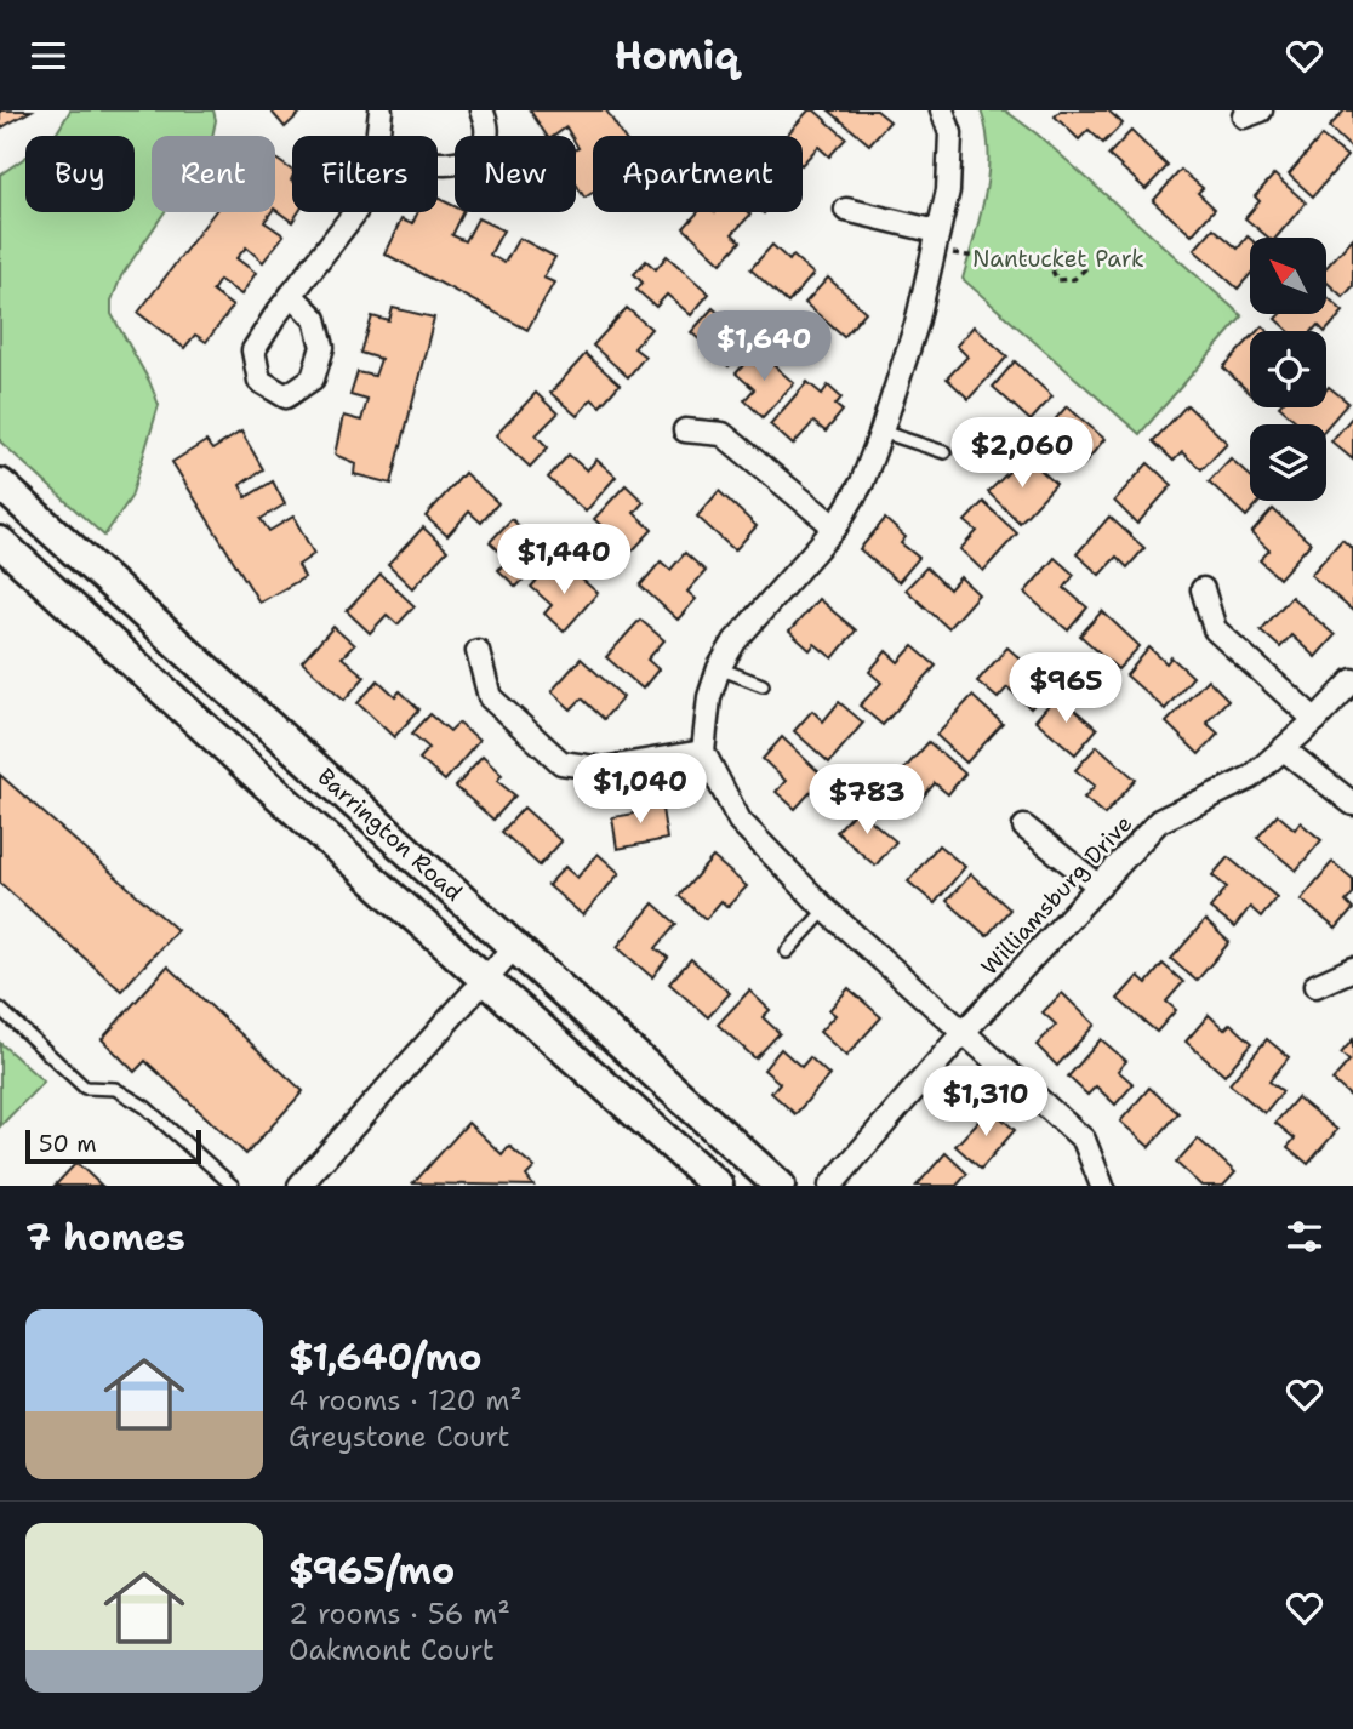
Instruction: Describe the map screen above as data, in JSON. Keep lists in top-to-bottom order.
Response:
{
  "streets": {
    "main road": ["Barrington Road"],
    "street": ["Williamsburg Drive"]
  },
  "parks": ["Nantucket Park"],
  "scale_bar": "50 m",
  "north": "top left",
  "page": {
    "header": "Homiq",
    "chip": [
      "Buy",
      "Rent",
      "Filters",
      "New",
      "Apartment"
    ],
    "price": [
      "$1,640",
      "$2,060",
      "$1,440",
      "$965",
      "$1,040",
      "$783",
      "$1,310"
    ],
    "scale": "50 m",
    "heading": "7 homes",
    "list": [
      {
        "name": "$1,640/mo",
        "note": "4 rooms · 120 m² · Greystone Court"
      },
      {
        "name": "$965/mo",
        "note": "2 rooms · 56 m² · Oakmont Court"
      }
    ]
  }
}
